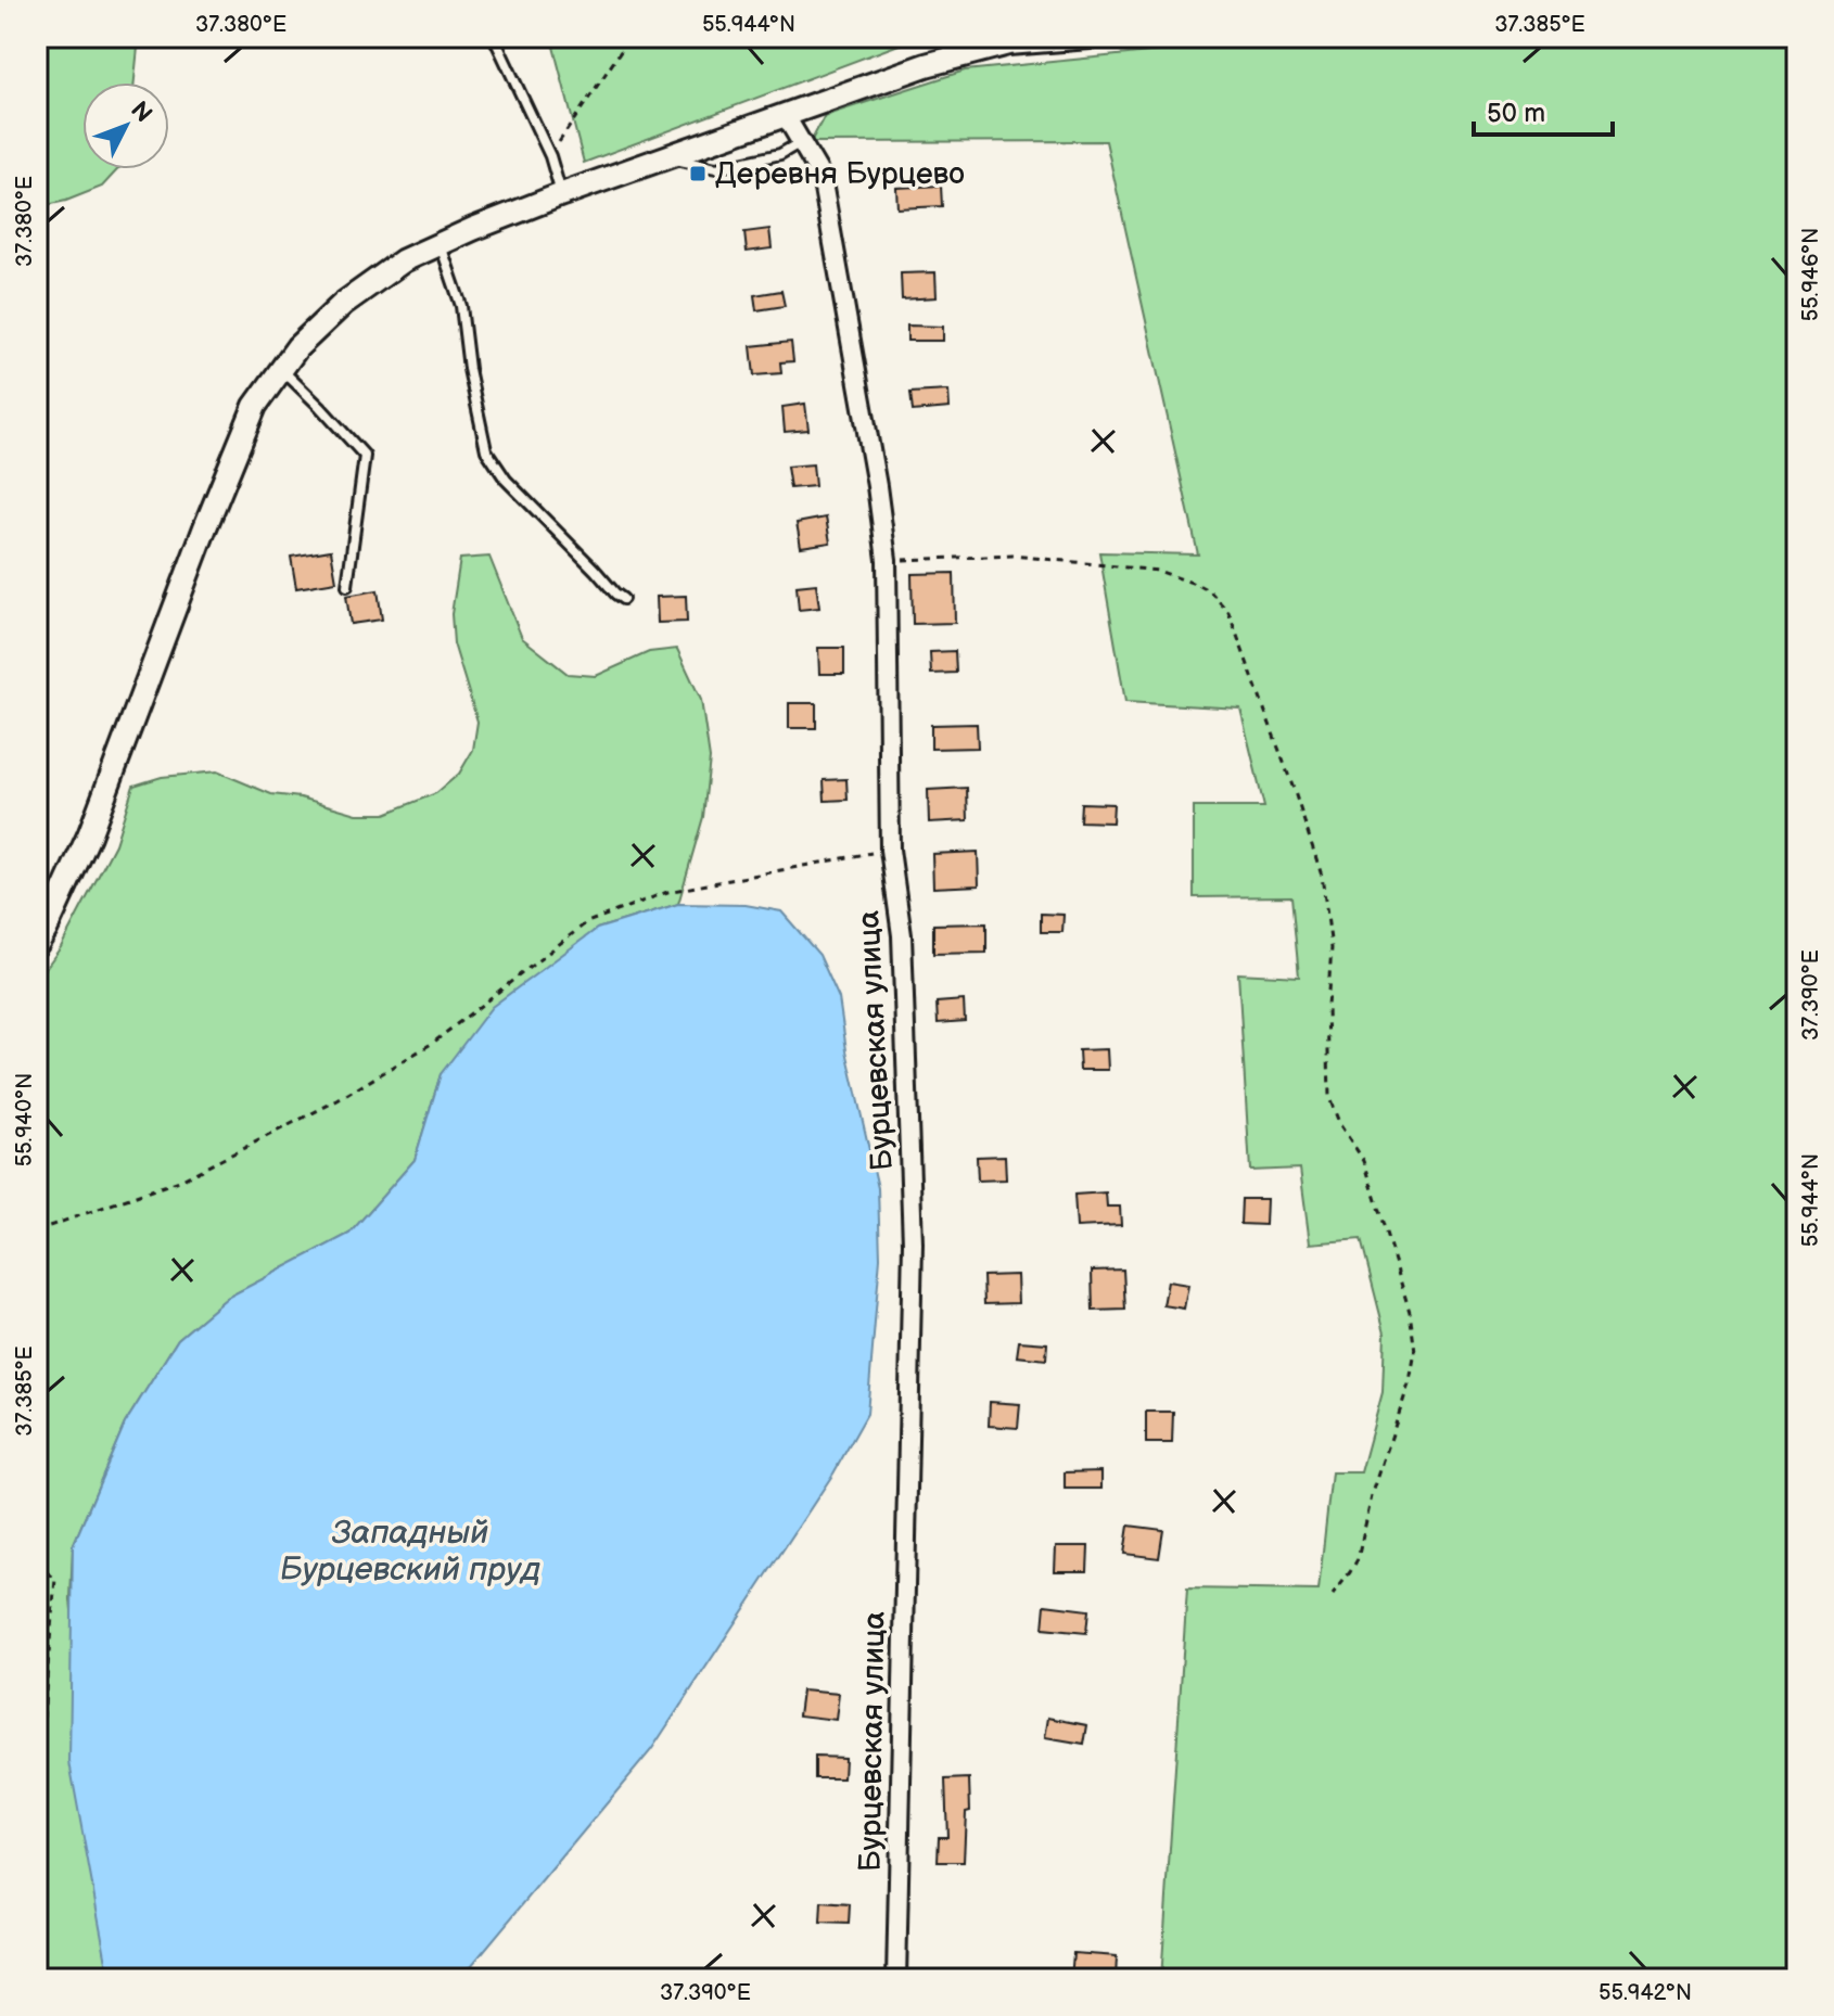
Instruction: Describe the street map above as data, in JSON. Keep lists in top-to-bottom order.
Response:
{
  "streets": {
    "street": ["Бурцевская улица"]
  },
  "water": ["Западный Бурцевский пруд"],
  "places": {
    "transit": ["Деревня Бурцево"]
  },
  "scale_bar": "50 m",
  "north": "top right",
  "coordinates": [
    "37.380°E",
    "55.944°N",
    "37.385°E",
    "55.946°N",
    "37.390°E",
    "55.940°N",
    "55.942°N"
  ]
}
